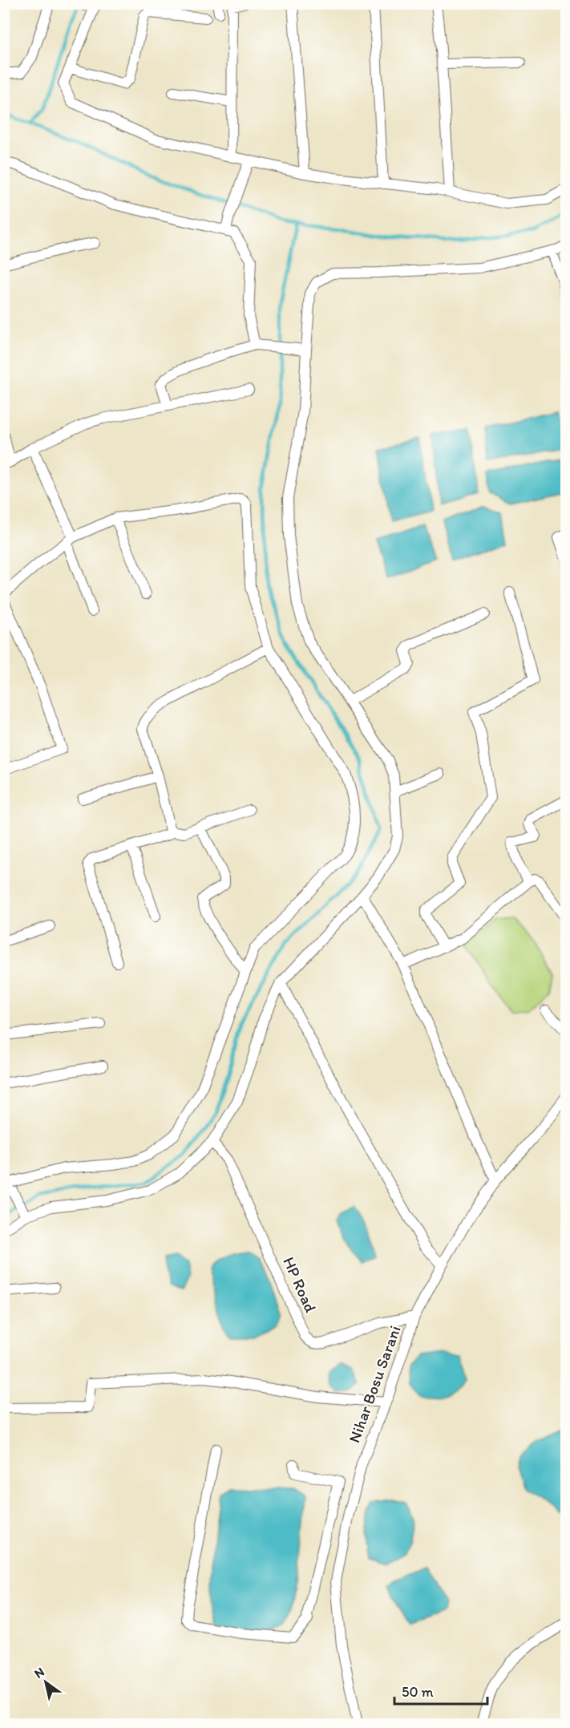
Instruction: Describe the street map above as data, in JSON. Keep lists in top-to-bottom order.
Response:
{
  "streets": {
    "street": ["HP Road", "Nihar Bosu Sarani"]
  },
  "crossings": [
    ["HP Road", "Nihar Bosu Sarani"]
  ],
  "scale_bar": "50 m",
  "north": "top left"
}
